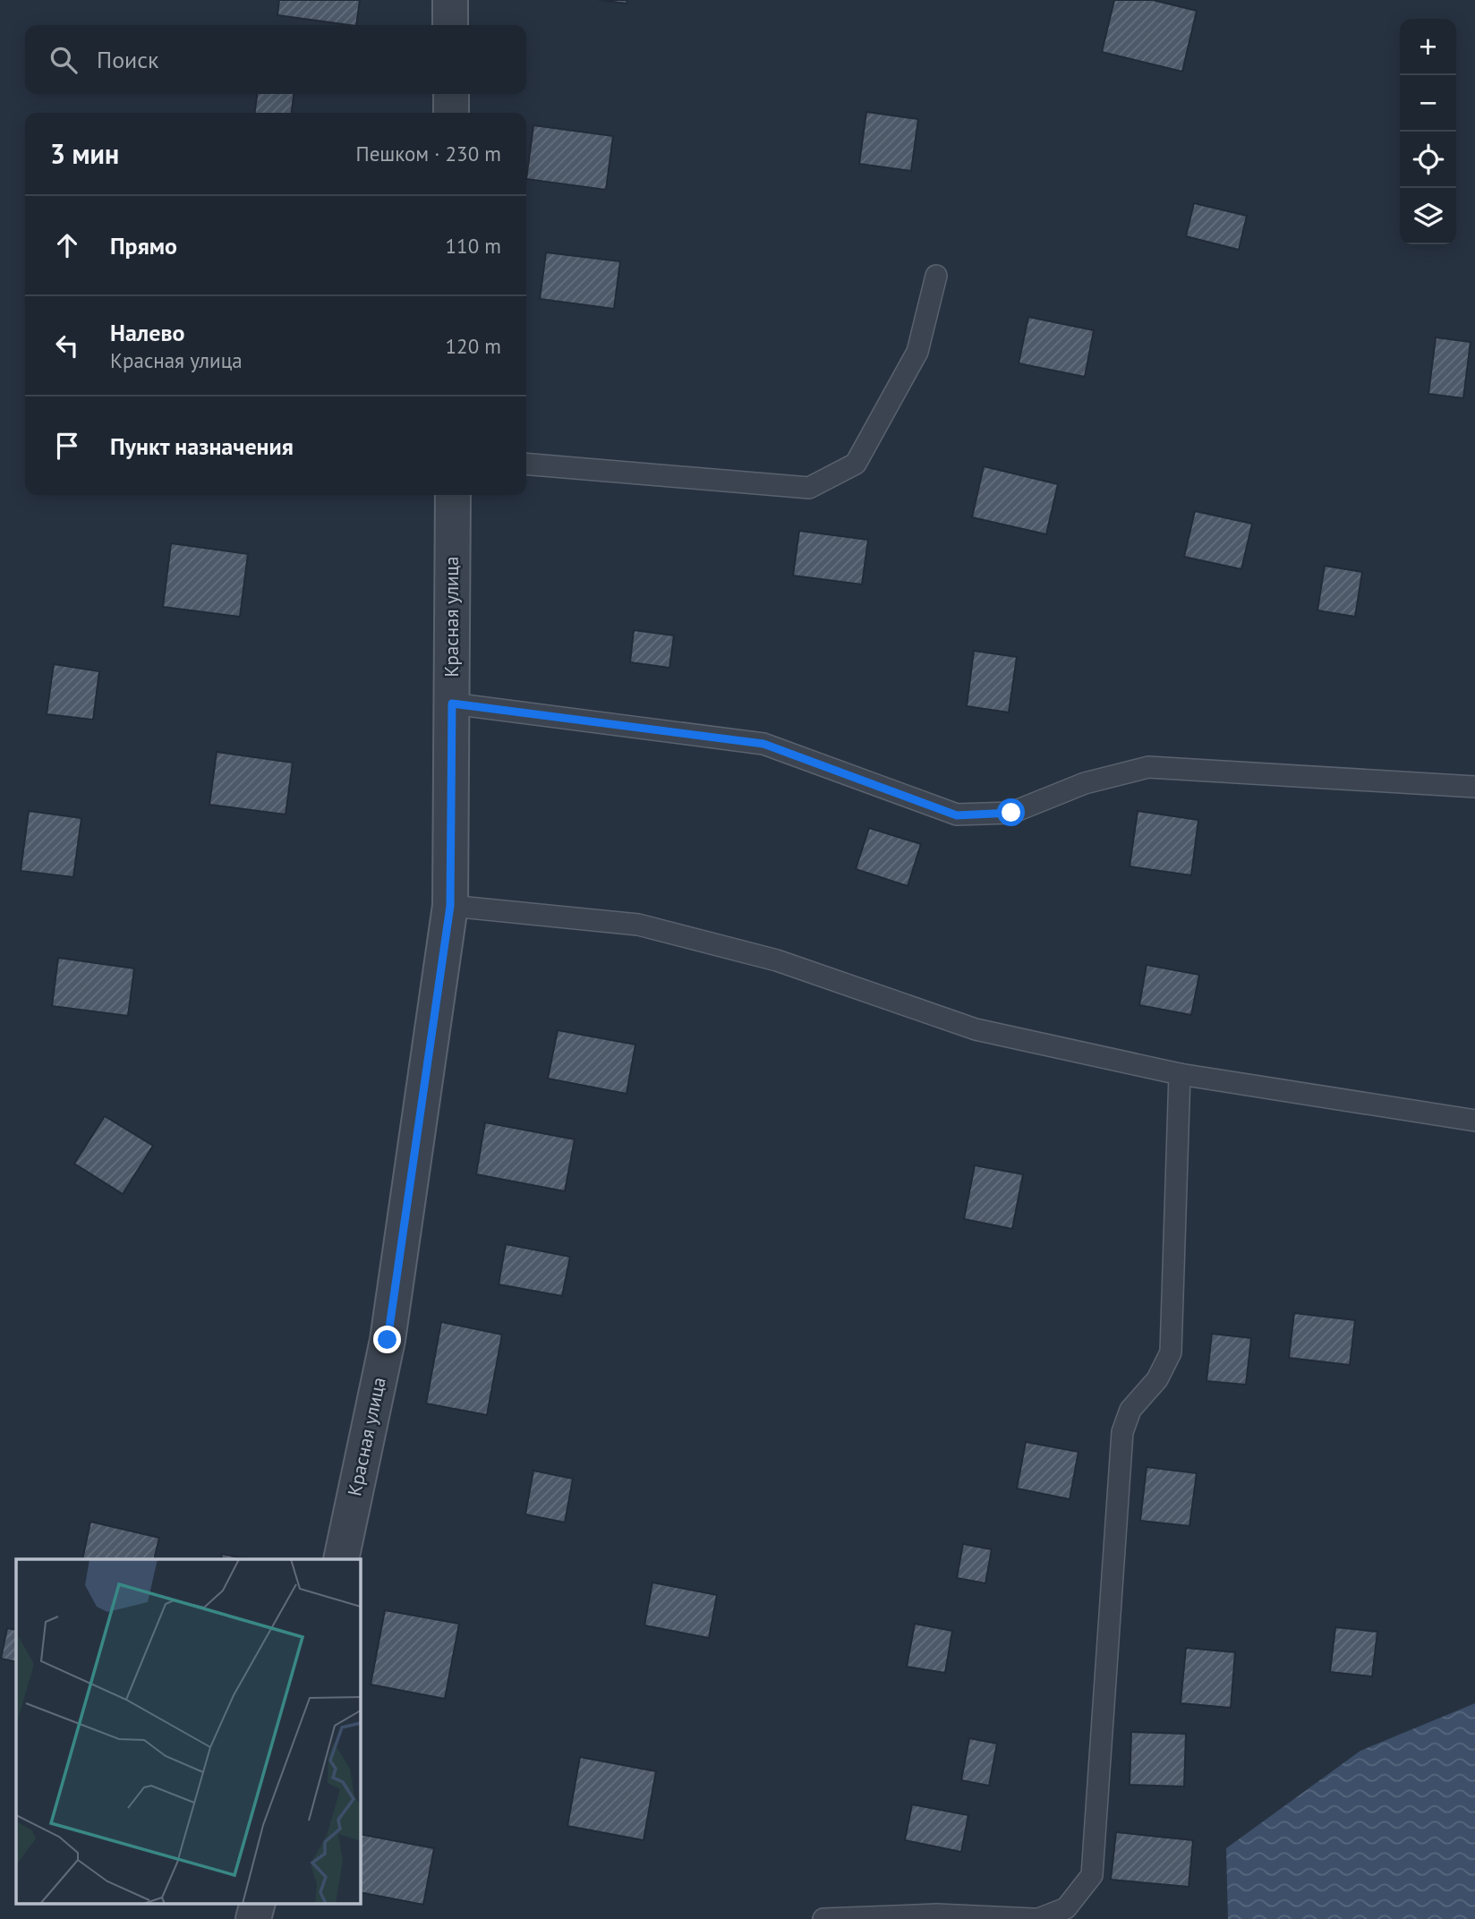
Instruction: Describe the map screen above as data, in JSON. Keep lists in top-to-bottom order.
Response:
{
  "streets": {
    "street": ["Красная улица"]
  },
  "page": {
    "map_buttons": ["+", "−"],
    "search": "Поиск",
    "heading": ["3 мин", "Пешком · 230 m"],
    "list": [
      ["Прямо", "110 m"],
      ["Налево", "Красная улица", "120 m"],
      "Пункт назначения"
    ]
  }
}
